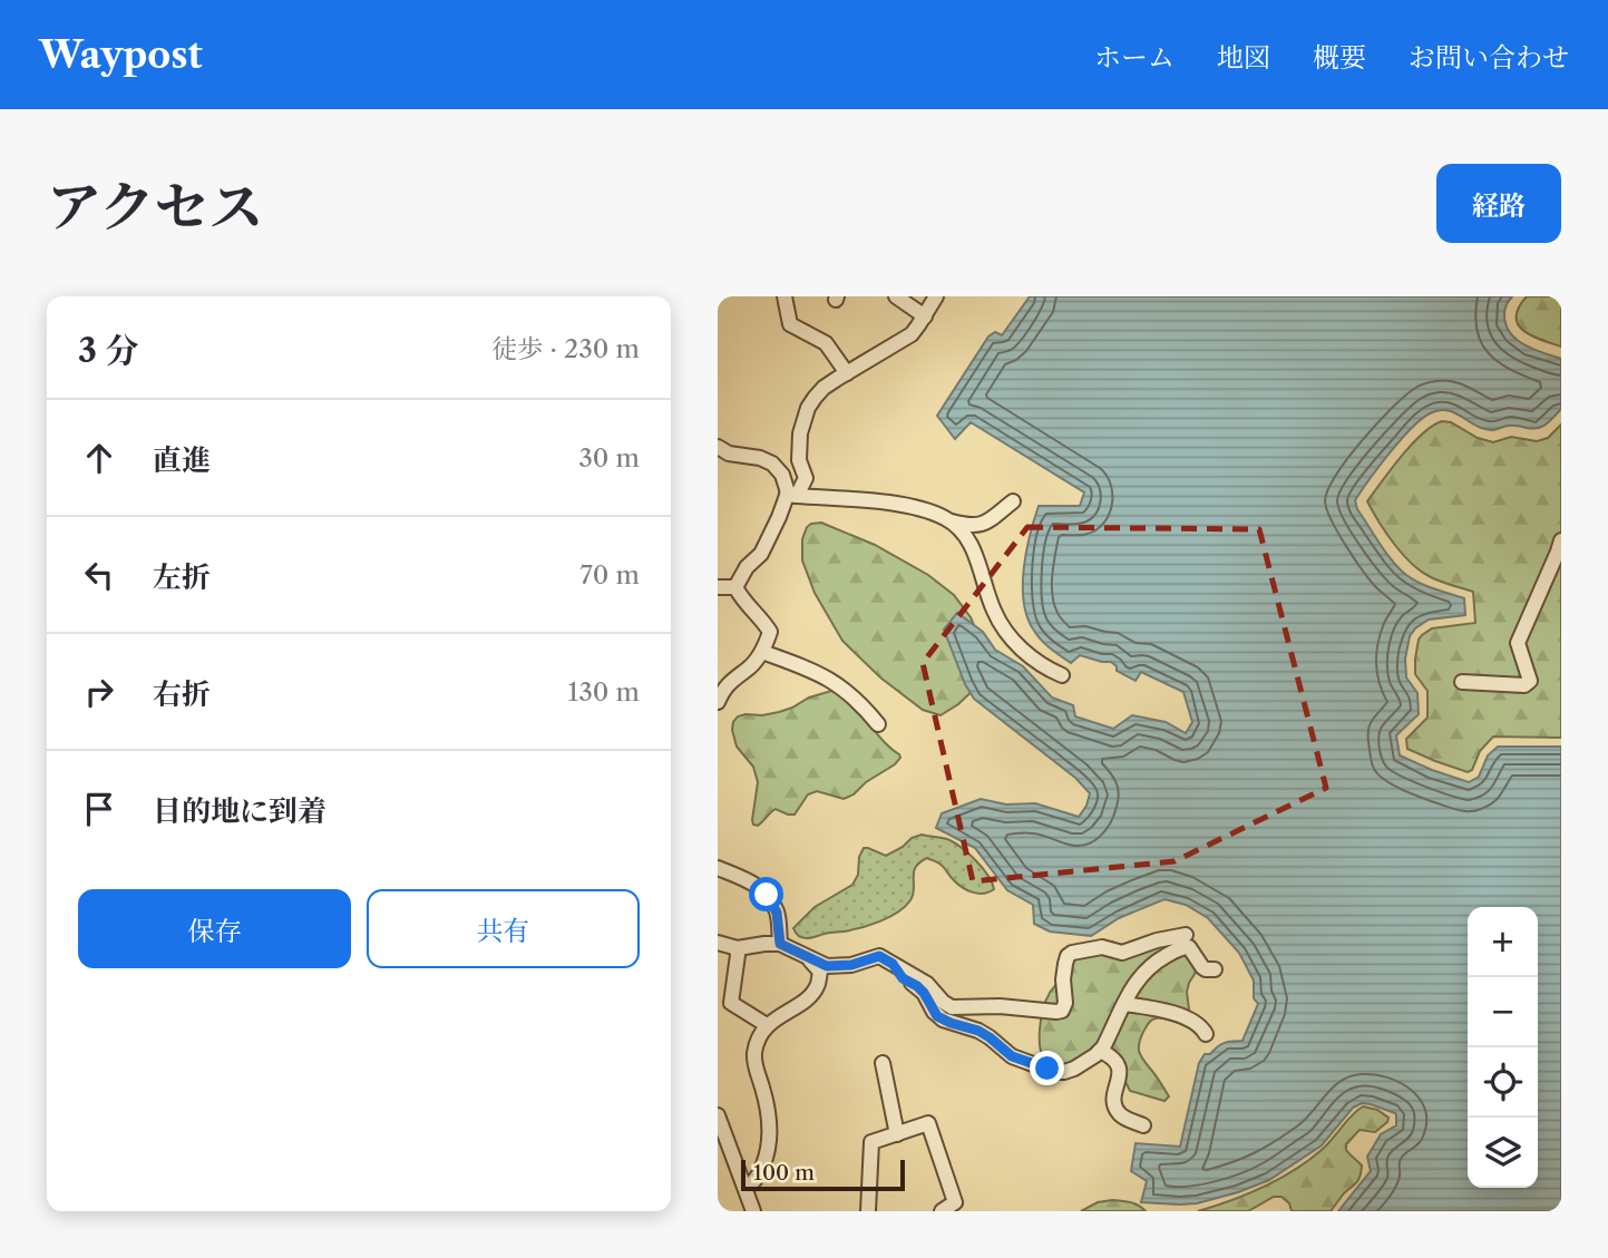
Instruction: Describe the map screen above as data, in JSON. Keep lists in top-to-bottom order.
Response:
{
  "scale_bar": "100 m",
  "page": {
    "header": "Waypost",
    "nav": [
      "ホーム",
      "地図",
      "概要",
      "お問い合わせ"
    ],
    "title": "アクセス",
    "buttons": [
      "経路",
      ["保存", "共有"]
    ],
    "heading": ["3 分", "徒歩 · 230 m"],
    "list": [
      ["直進", "30 m"],
      ["左折", "70 m"],
      ["右折", "130 m"],
      "目的地に到着"
    ],
    "map_buttons": ["+", "−"],
    "scale": "100 m"
  }
}
